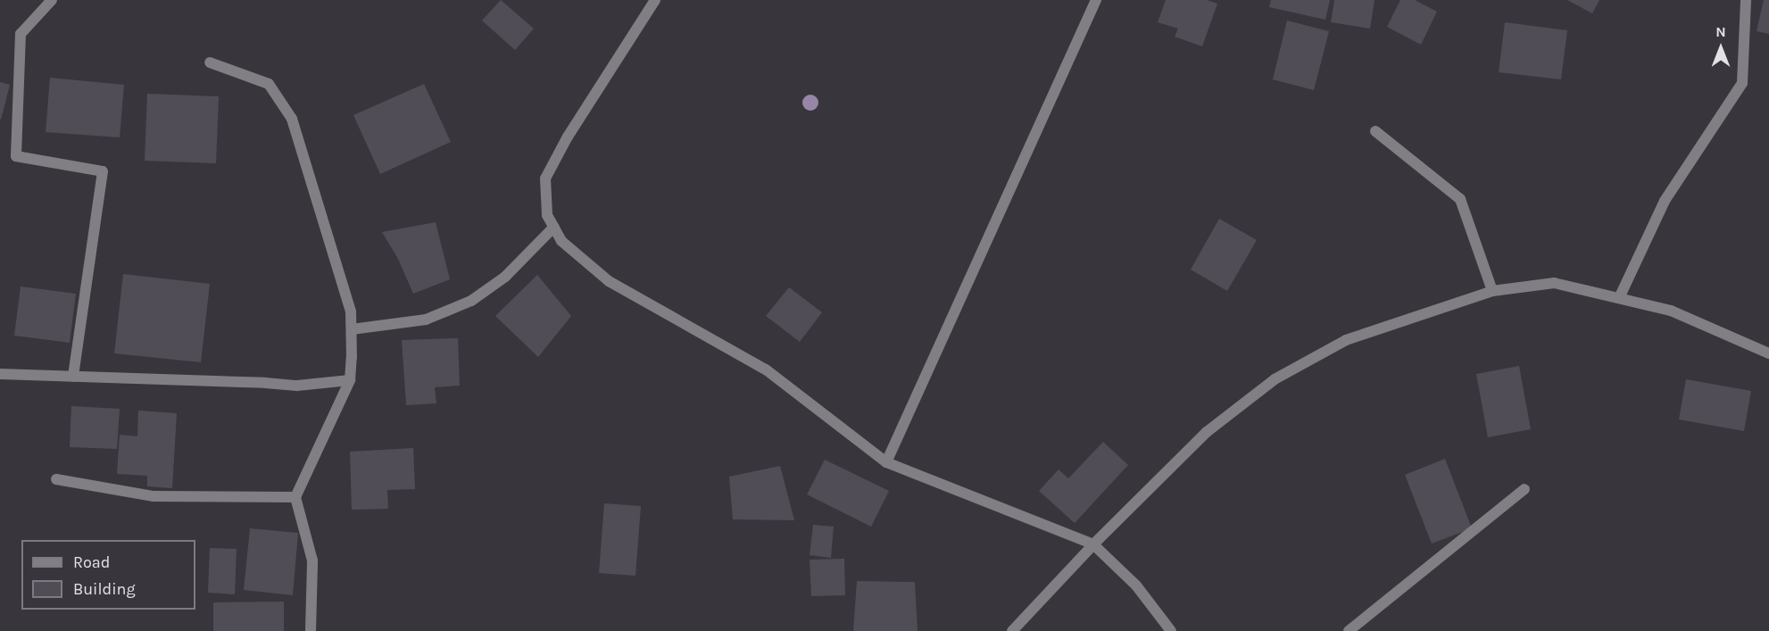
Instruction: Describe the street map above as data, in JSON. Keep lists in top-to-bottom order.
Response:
{
  "legend": ["Road", "Building"],
  "north": "top"
}
